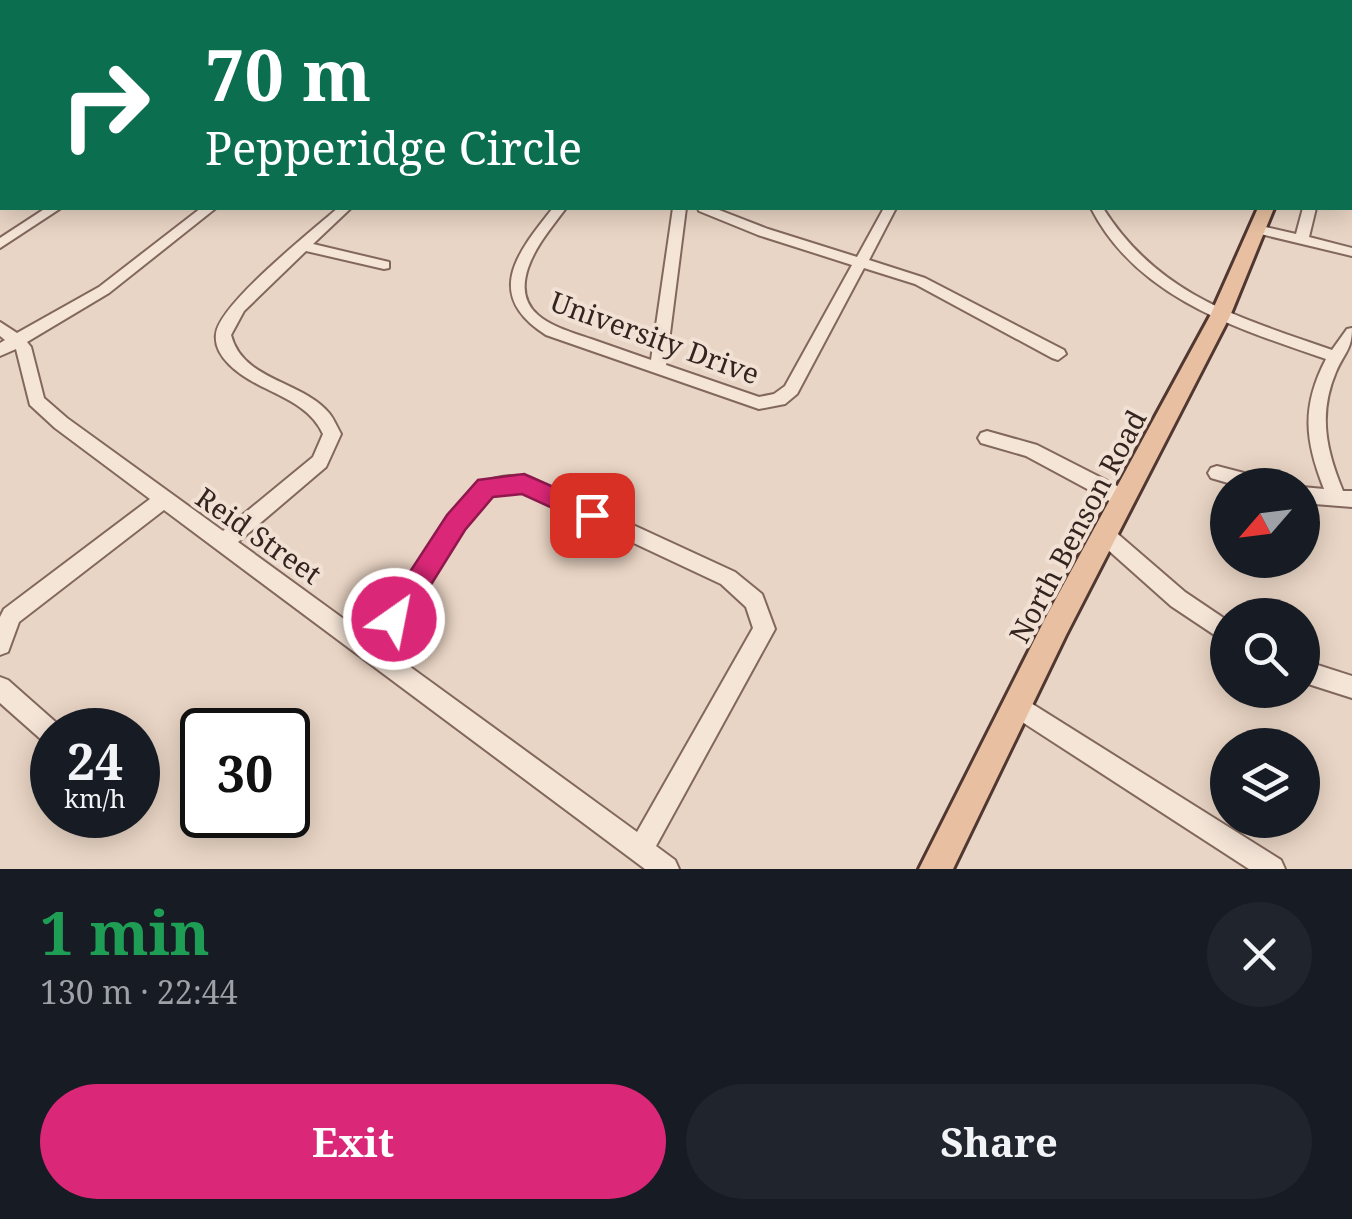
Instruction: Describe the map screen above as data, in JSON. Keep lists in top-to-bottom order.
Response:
{
  "streets": {
    "main road": ["North Benson Road"],
    "street": ["University Drive", "Reid Street"]
  },
  "north": "bottom left",
  "page": {
    "turn": ["70 m", "Pepperidge Circle"],
    "speed": "24 km/h",
    "limit": "30",
    "heading": ["1 min", "130 m · 22:44"],
    "buttons": ["Exit", "Share"]
  }
}
